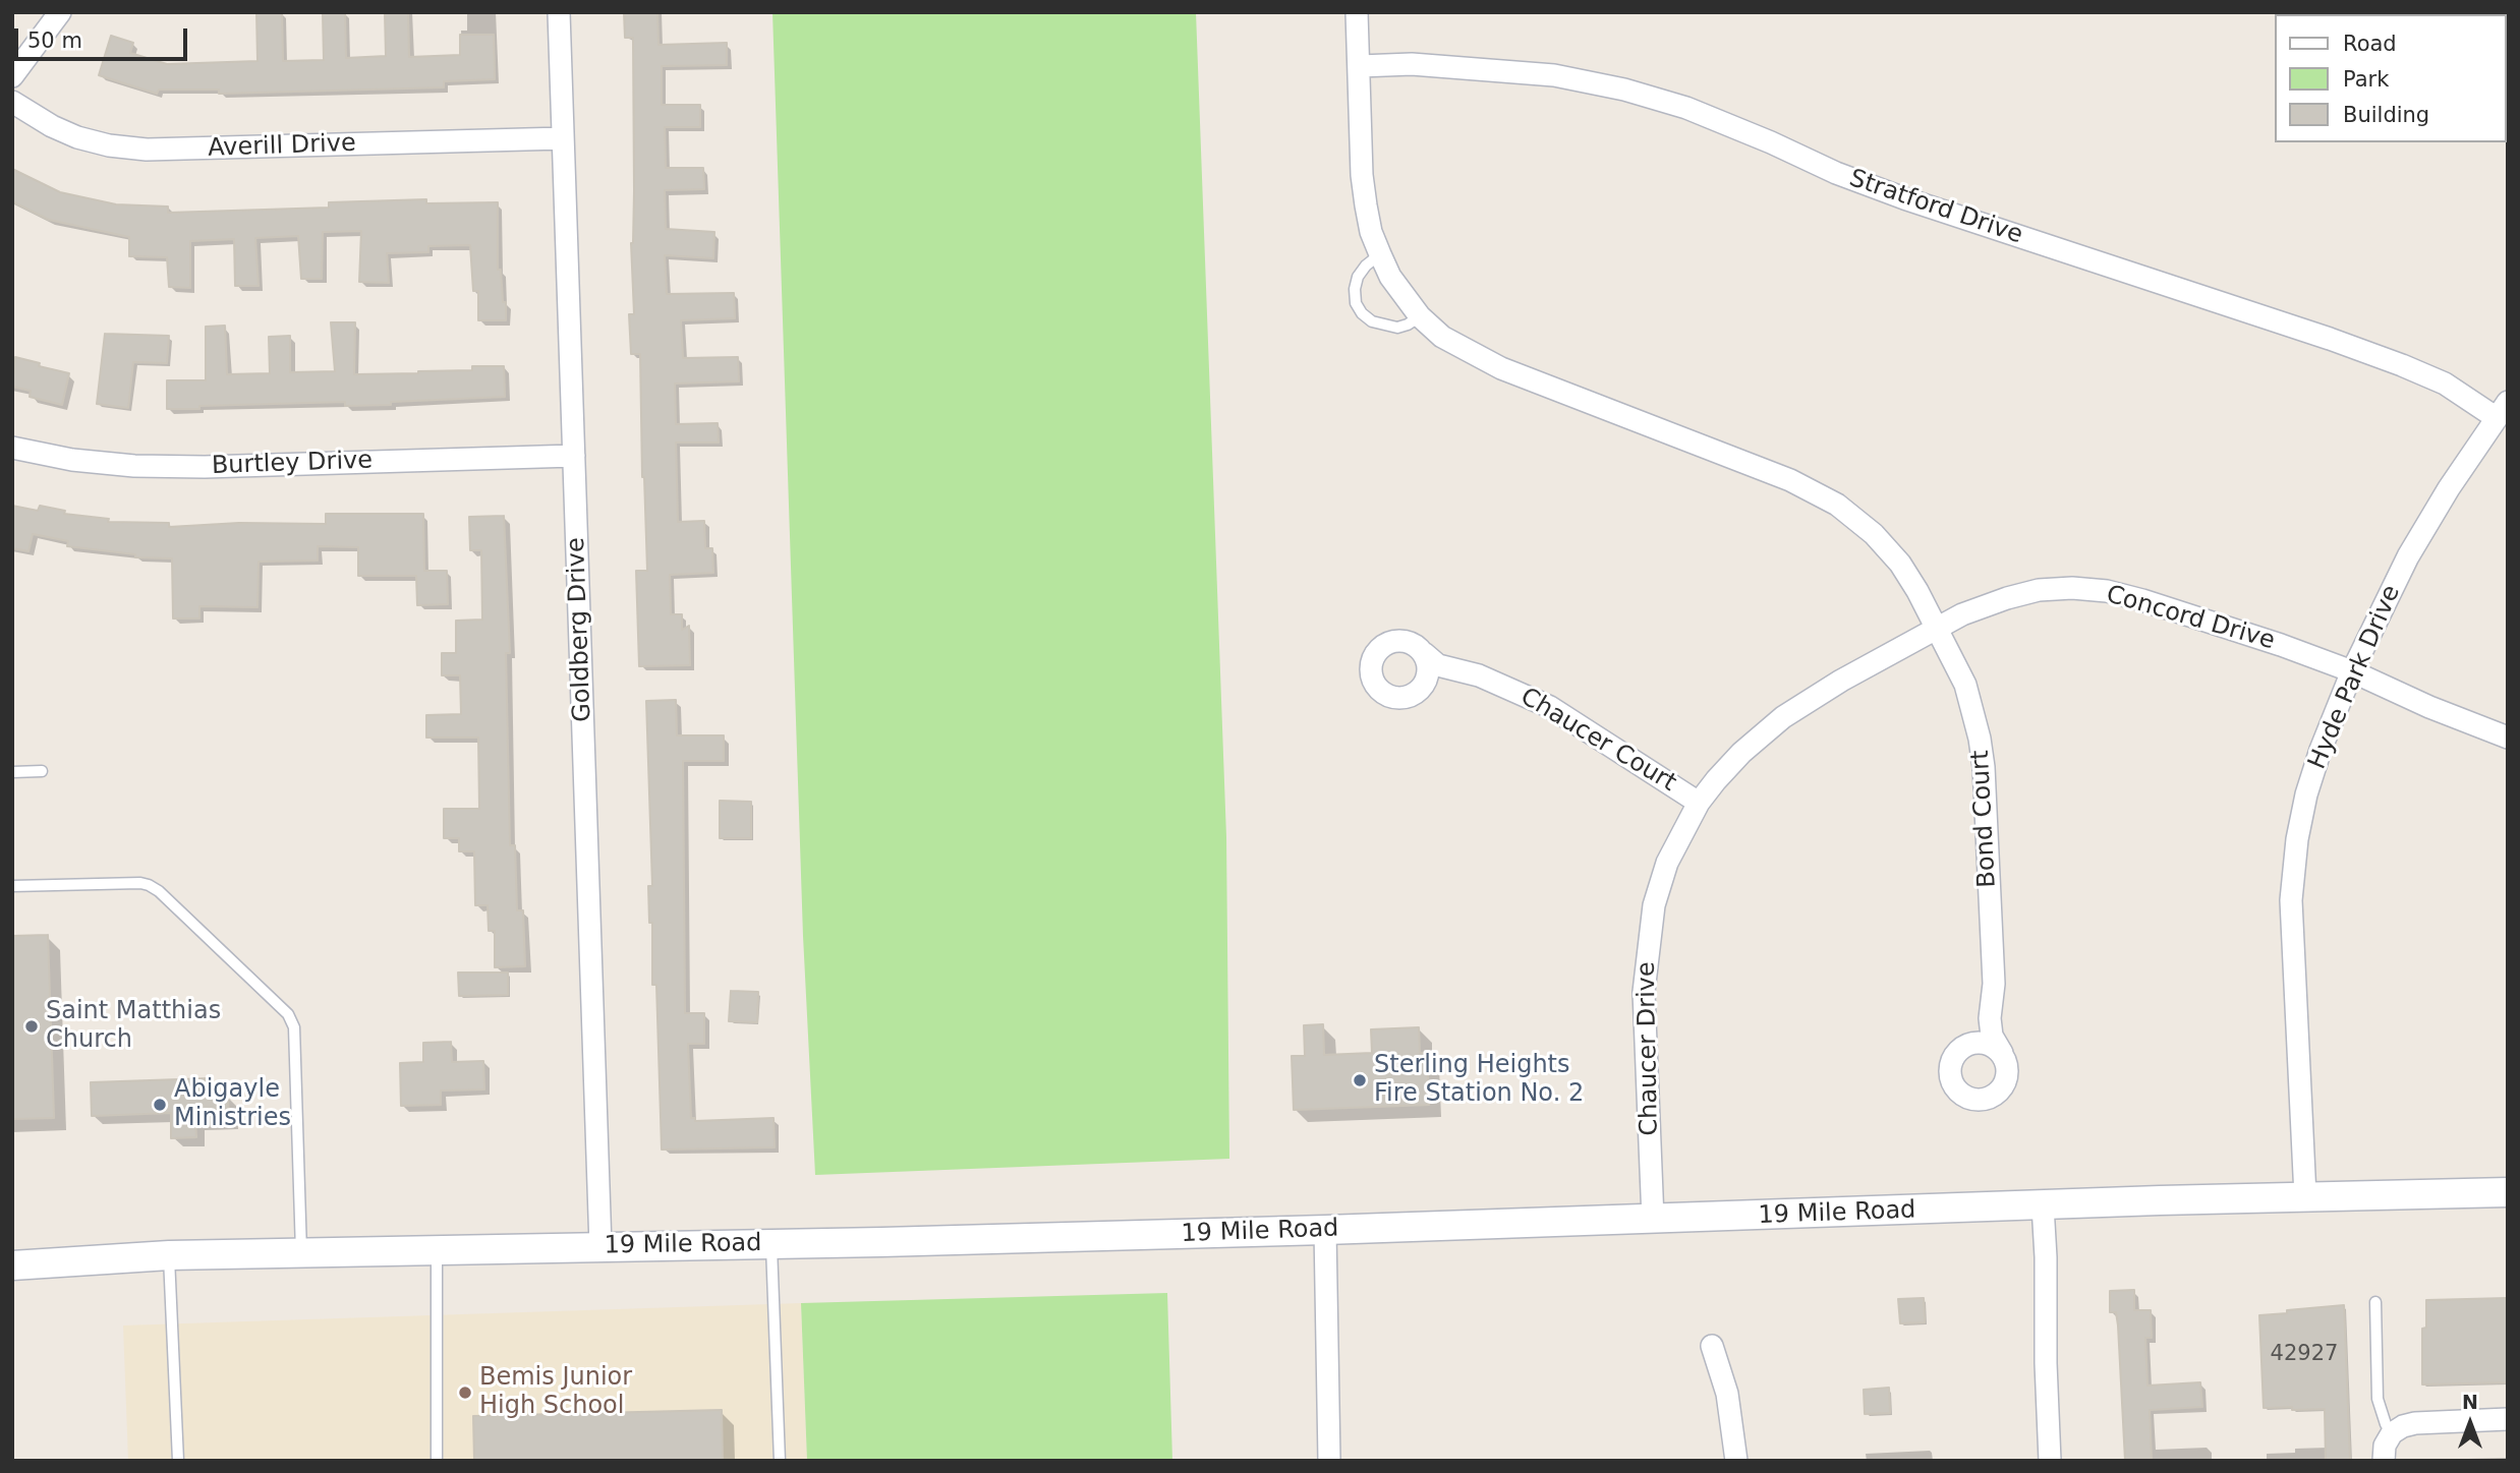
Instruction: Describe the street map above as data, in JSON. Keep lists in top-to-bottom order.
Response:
{
  "streets": {
    "street": [
      "Averill Drive",
      "Stratford Drive",
      "Burtley Drive",
      "Concord Drive",
      "Goldberg Drive",
      "Hyde Park Drive",
      "Chaucer Court",
      "Bond Court",
      "Chaucer Drive",
      "19 Mile Road"
    ]
  },
  "crossings": [
    ["Averill Drive", "Goldberg Drive"],
    ["Stratford Drive", "Hyde Park Drive"],
    ["Burtley Drive", "Goldberg Drive"],
    ["Concord Drive", "Hyde Park Drive"],
    ["Concord Drive", "Bond Court"],
    ["Concord Drive", "Chaucer Drive"],
    ["Goldberg Drive", "19 Mile Road"],
    ["Hyde Park Drive", "19 Mile Road"],
    ["Chaucer Court", "Chaucer Drive"],
    ["Bond Court", "Chaucer Drive"],
    ["Chaucer Drive", "19 Mile Road"]
  ],
  "places": [
    "Saint Matthias Church",
    "Sterling Heights Fire Station No. 2",
    "Abigayle Ministries",
    "Bemis Junior High School"
  ],
  "house_numbers": ["42927"],
  "legend": ["Road", "Park", "Building"],
  "scale_bar": "50 m",
  "north": "top"
}
